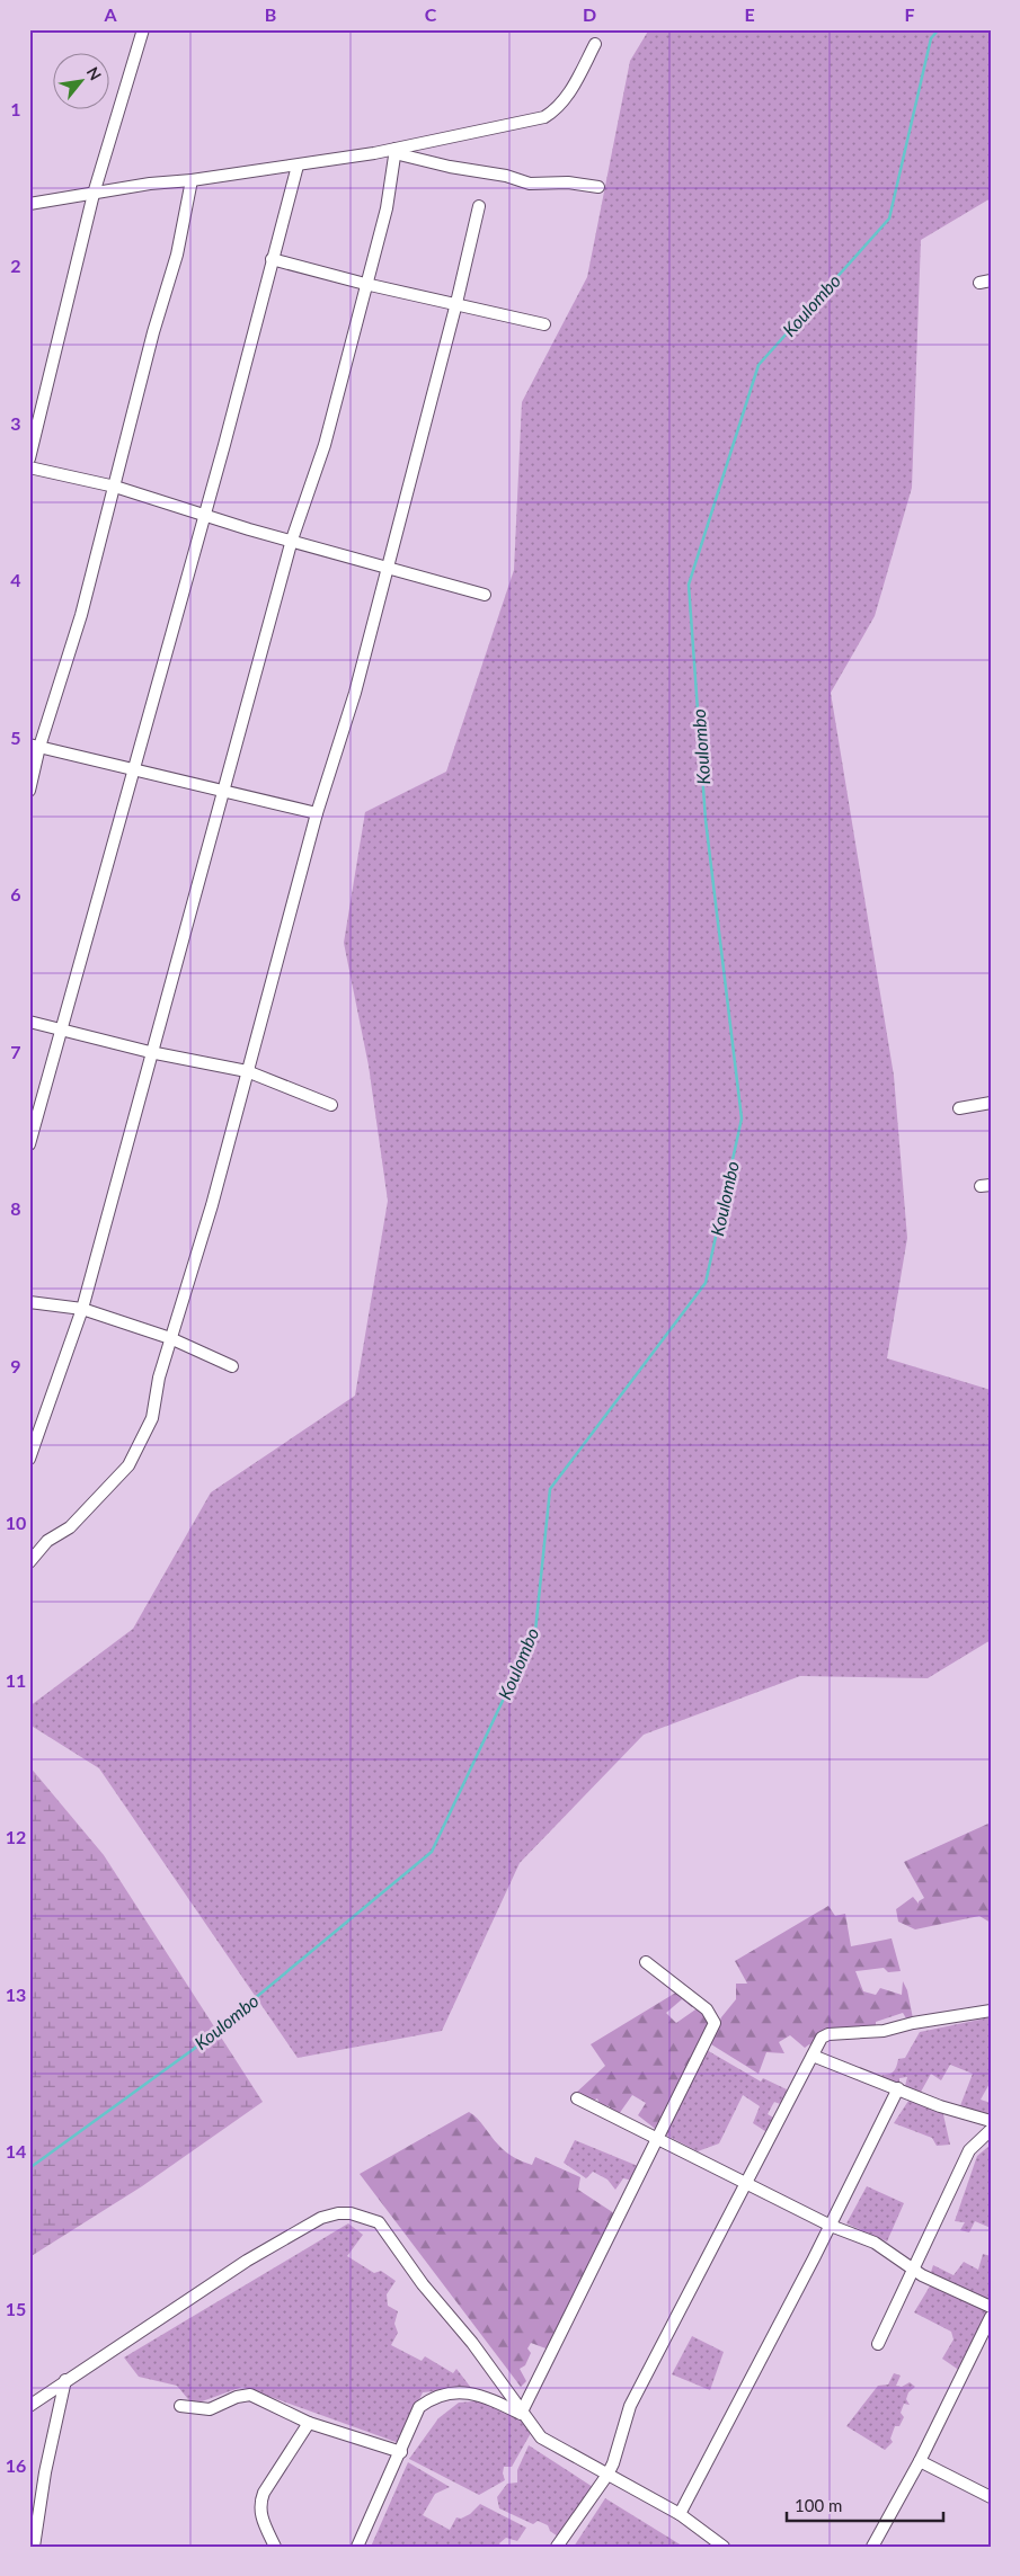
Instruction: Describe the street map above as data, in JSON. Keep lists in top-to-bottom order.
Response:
{
  "water": ["Koulombo"],
  "scale_bar": "100 m",
  "north": "top right",
  "grid": {
    "columns": [
      "A",
      "B",
      "C",
      "D",
      "E",
      "F"
    ],
    "rows": [
      "1",
      "2",
      "3",
      "4",
      "5",
      "6",
      "7",
      "8",
      "9",
      "10",
      "11",
      "12",
      "13",
      "14",
      "15",
      "16"
    ]
  }
}
